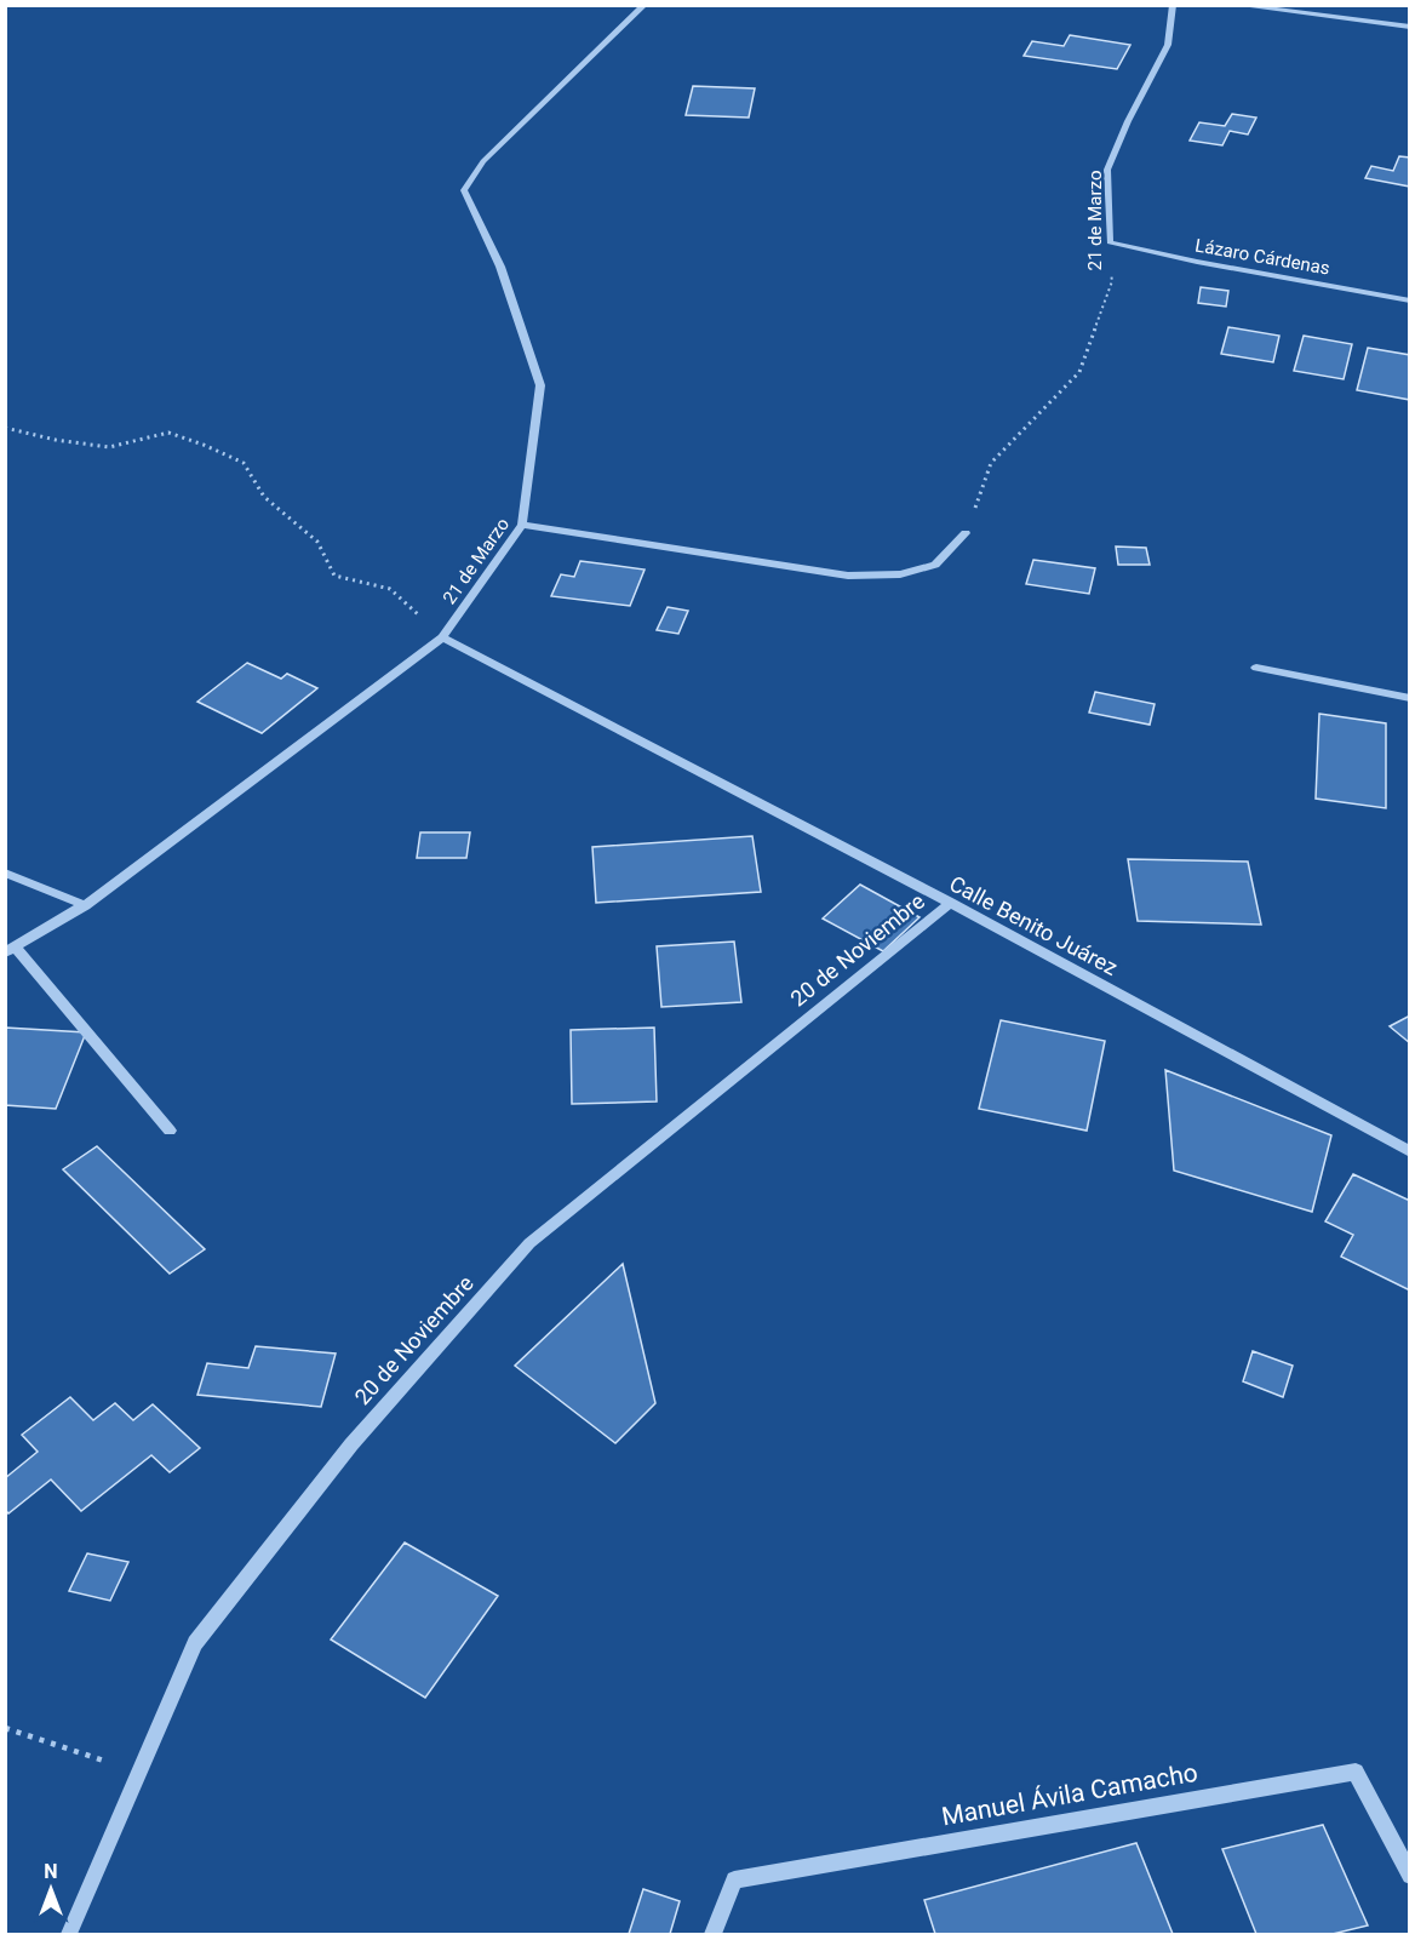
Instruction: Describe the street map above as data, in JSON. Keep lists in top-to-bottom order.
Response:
{
  "streets": {
    "street": [
      "21 de Marzo",
      "Lázaro Cárdenas",
      "Calle Benito Juárez",
      "20 de Noviembre",
      "Manuel Ávila Camacho"
    ]
  },
  "crossings": [
    ["21 de Marzo", "Lázaro Cárdenas"],
    ["21 de Marzo", "Calle Benito Juárez"],
    ["Calle Benito Juárez", "20 de Noviembre"]
  ],
  "north": "top"
}
